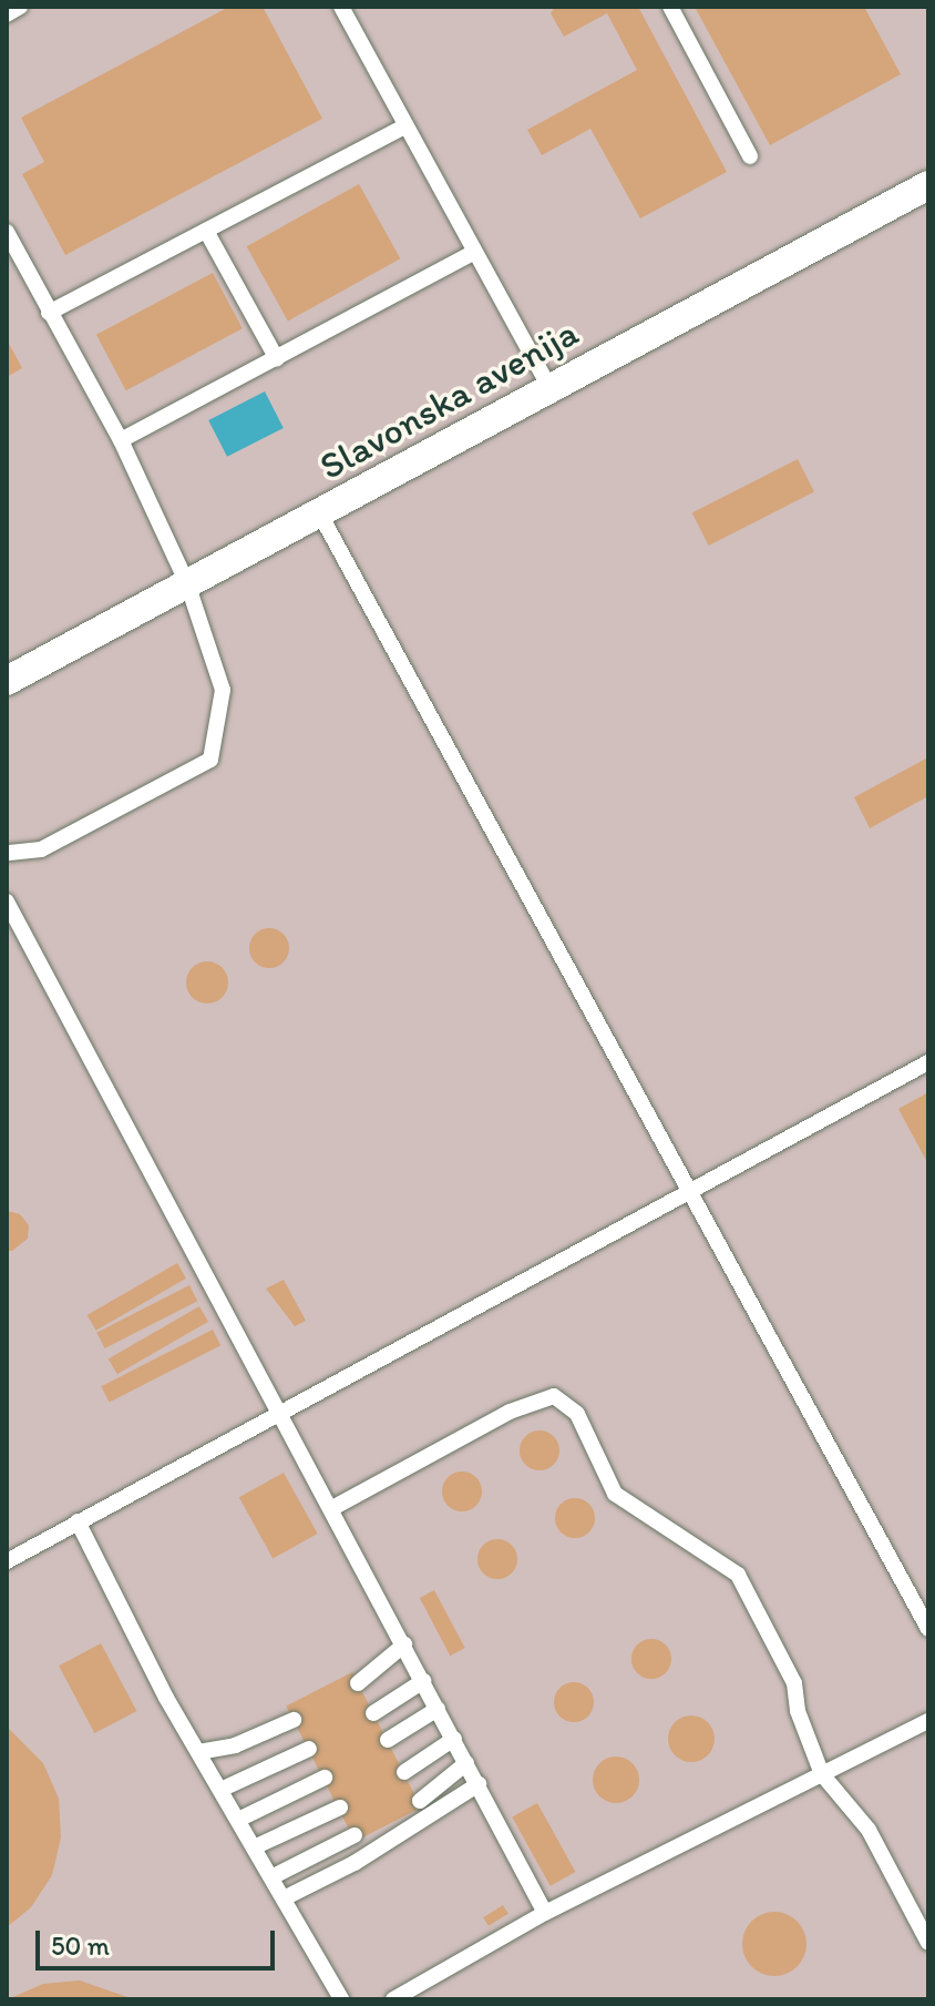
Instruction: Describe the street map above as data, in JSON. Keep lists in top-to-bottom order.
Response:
{
  "streets": {
    "street": ["Slavonska avenija"]
  },
  "scale_bar": "50 m"
}
